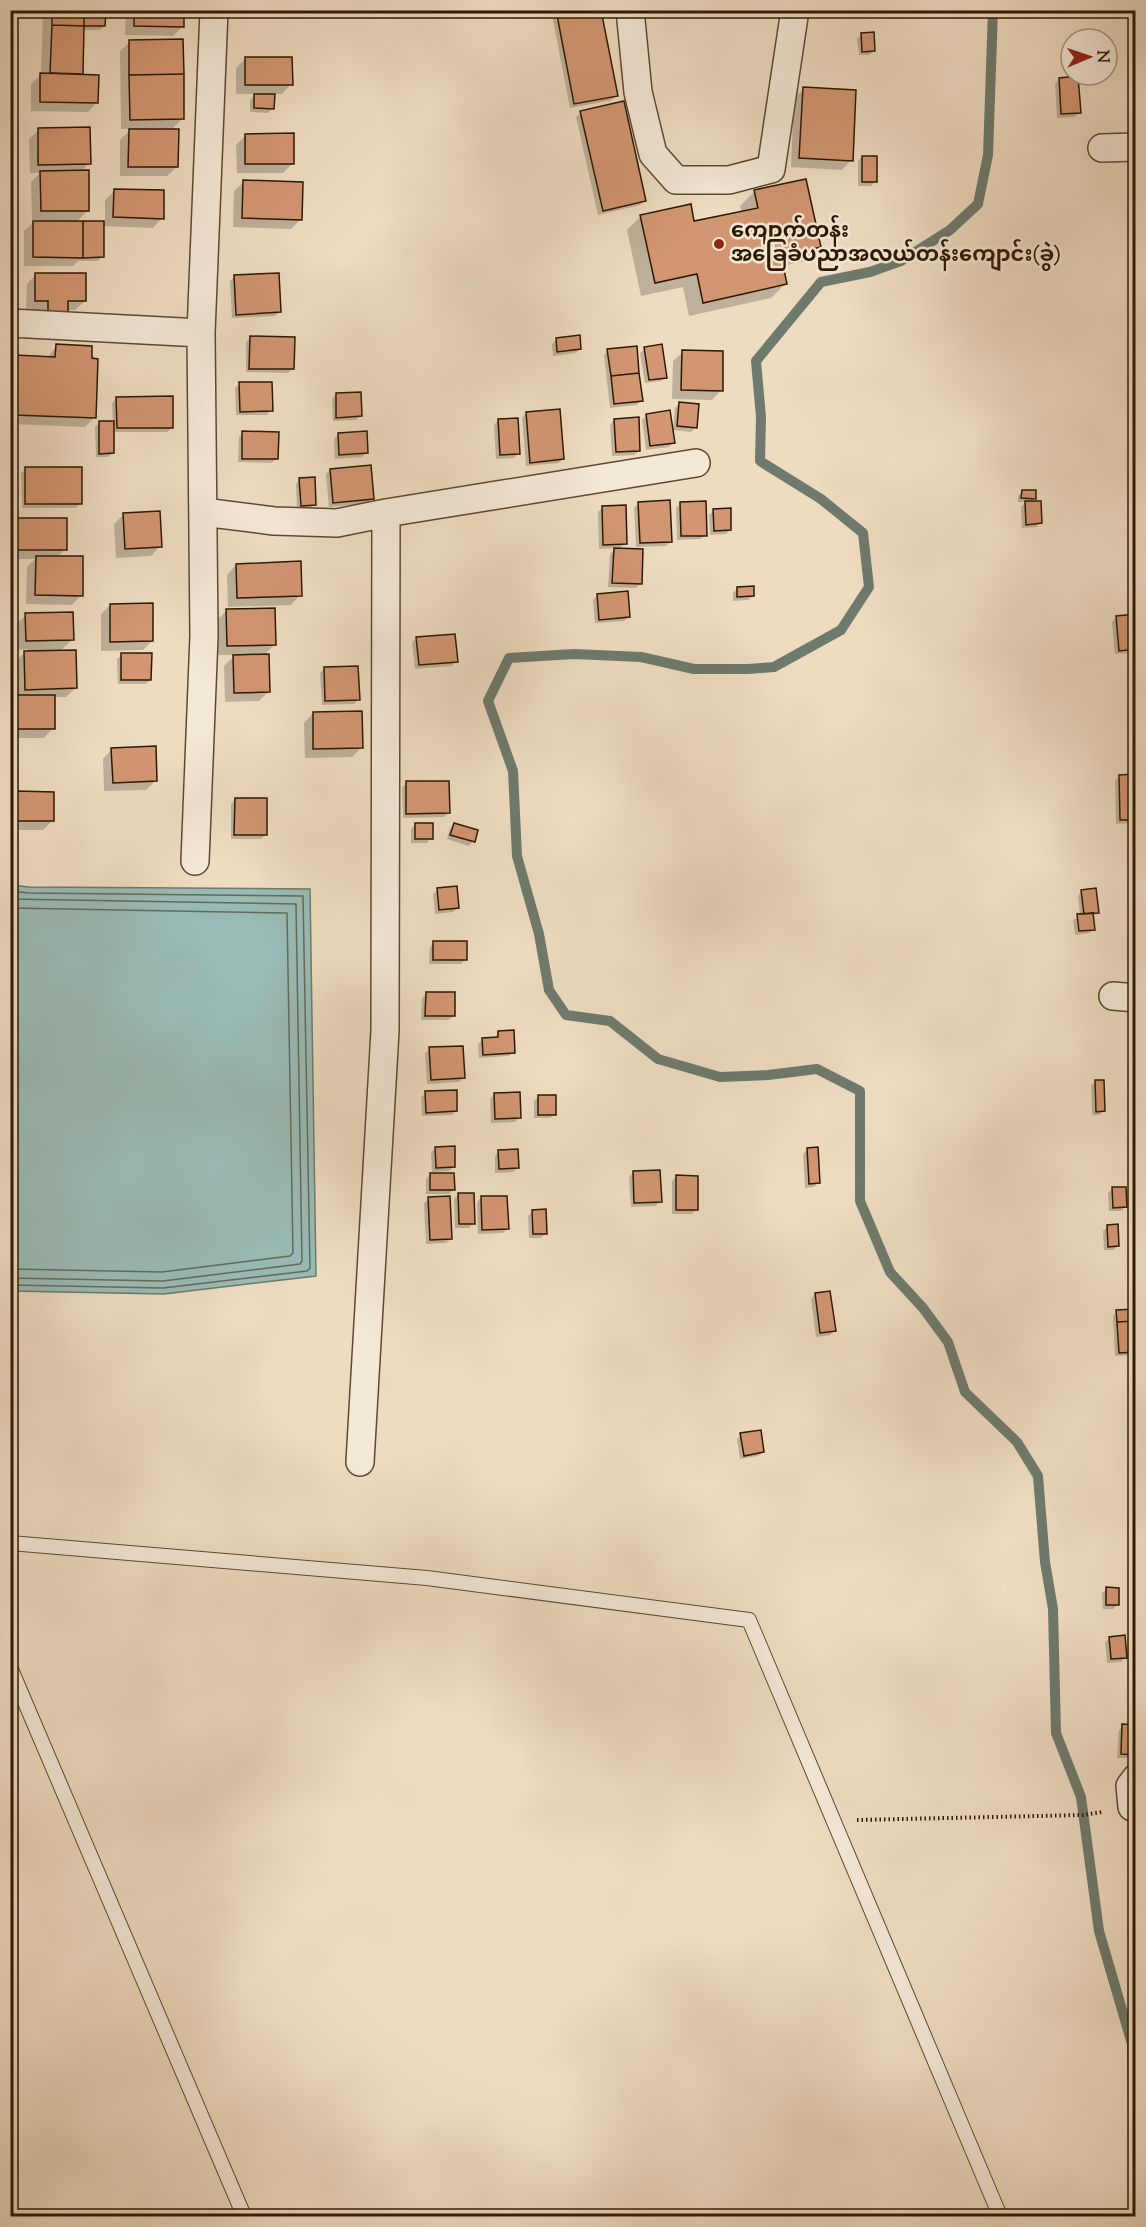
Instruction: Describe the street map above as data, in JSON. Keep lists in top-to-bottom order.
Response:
{
  "places": ["ကျောက်တန်း အခြေခံပညာအလယ်တန်းကျောင်း(ခွဲ)"],
  "north": "right"
}
